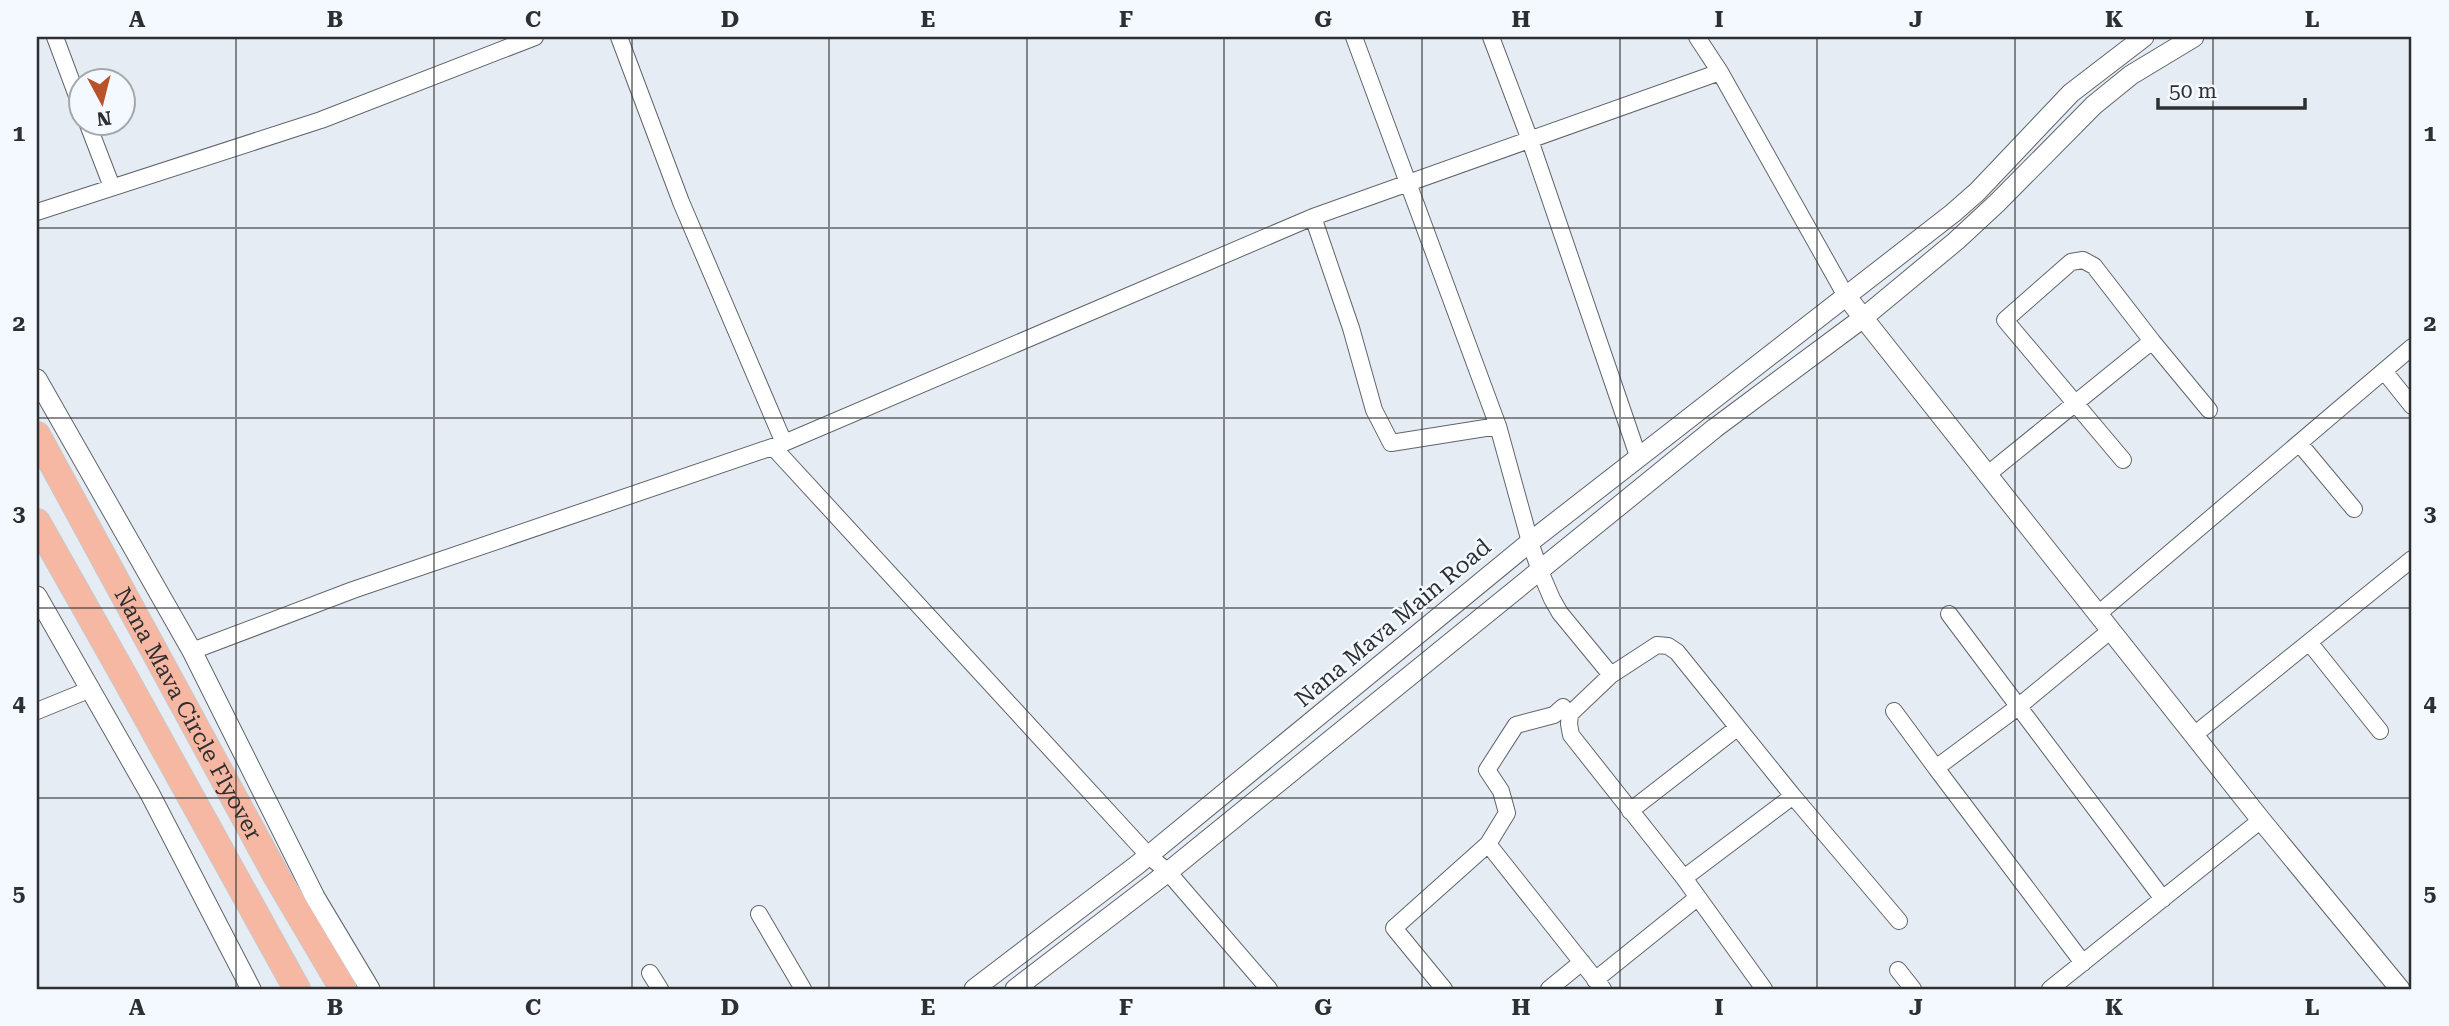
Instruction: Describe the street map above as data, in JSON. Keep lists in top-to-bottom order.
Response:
{
  "streets": {
    "highway": ["Nana Mava Circle Flyover"],
    "street": ["Nana Mava Main Road"]
  },
  "scale_bar": "50 m",
  "north": "bottom",
  "grid": {
    "columns": [
      "A",
      "B",
      "C",
      "D",
      "E",
      "F",
      "G",
      "H",
      "I",
      "J",
      "K",
      "L"
    ],
    "rows": [
      "1",
      "2",
      "3",
      "4",
      "5"
    ]
  }
}
